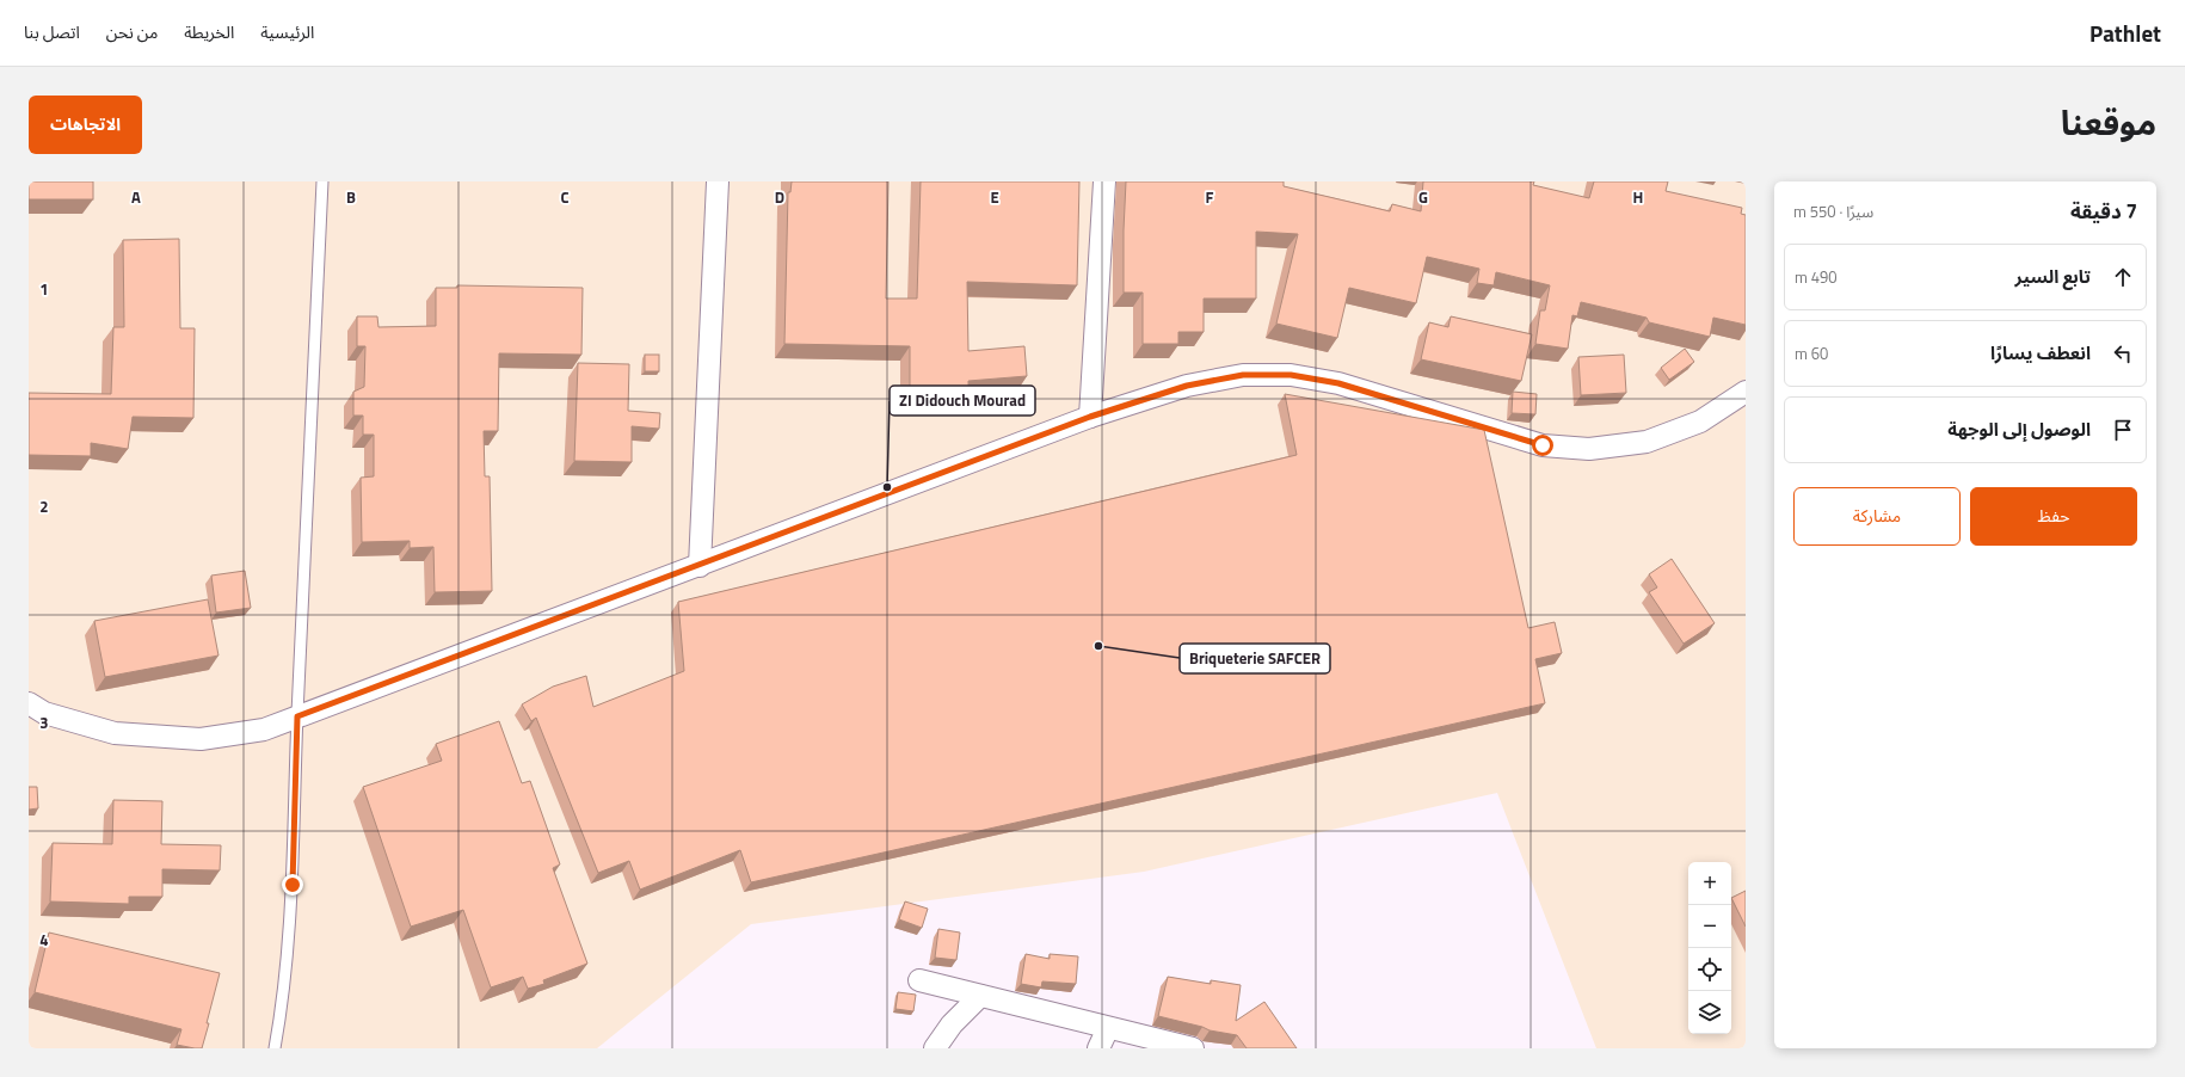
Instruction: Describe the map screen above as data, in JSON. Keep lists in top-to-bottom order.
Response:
{
  "places": ["ZI Didouch Mourad", "Briqueterie SAFCER"],
  "page": {
    "header": "Pathlet",
    "nav": [
      "الرئيسية",
      "الخريطة",
      "من نحن",
      "اتصل بنا"
    ],
    "title": "موقعنا",
    "buttons": [
      "الاتجاهات",
      ["حفظ", "مشاركة"]
    ],
    "heading": ["7 دقيقة", "سيرًا · 550 m"],
    "list": [
      ["تابع السير", "490 m"],
      ["انعطف يسارًا", "60 m"],
      "الوصول إلى الوجهة"
    ],
    "map_buttons": ["+", "−"]
  },
  "grid": {
    "columns": [
      "A",
      "B",
      "C",
      "D",
      "E",
      "F",
      "G",
      "H"
    ],
    "rows": [
      "1",
      "2",
      "3",
      "4"
    ]
  }
}
